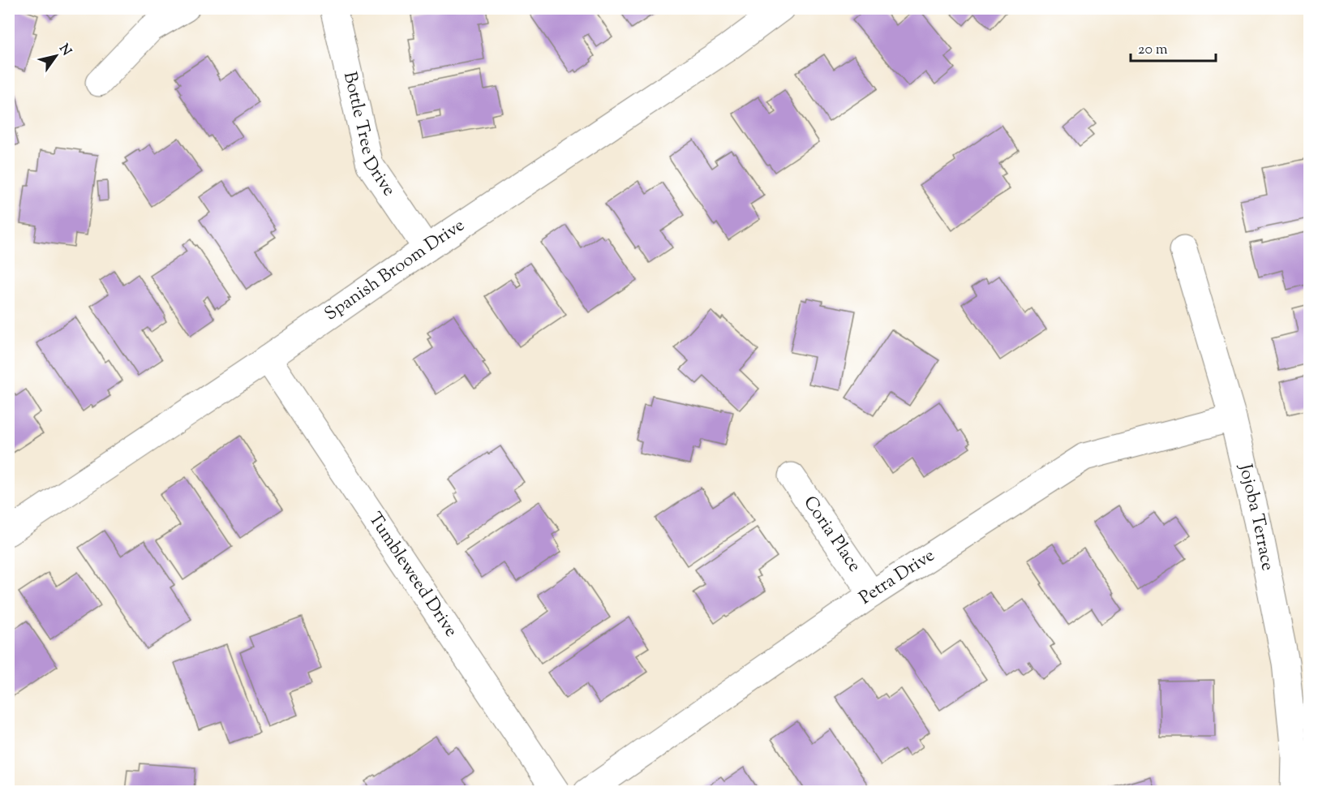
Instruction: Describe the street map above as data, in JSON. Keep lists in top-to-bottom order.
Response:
{
  "streets": {
    "street": [
      "Bottle Tree Drive",
      "Spanish Broom Drive",
      "Jojoba Terrace",
      "Coria Place",
      "Tumbleweed Drive",
      "Petra Drive"
    ]
  },
  "crossings": [
    ["Bottle Tree Drive", "Spanish Broom Drive"],
    ["Spanish Broom Drive", "Tumbleweed Drive"],
    ["Jojoba Terrace", "Petra Drive"],
    ["Coria Place", "Petra Drive"]
  ],
  "scale_bar": "20 m",
  "north": "top right"
}
